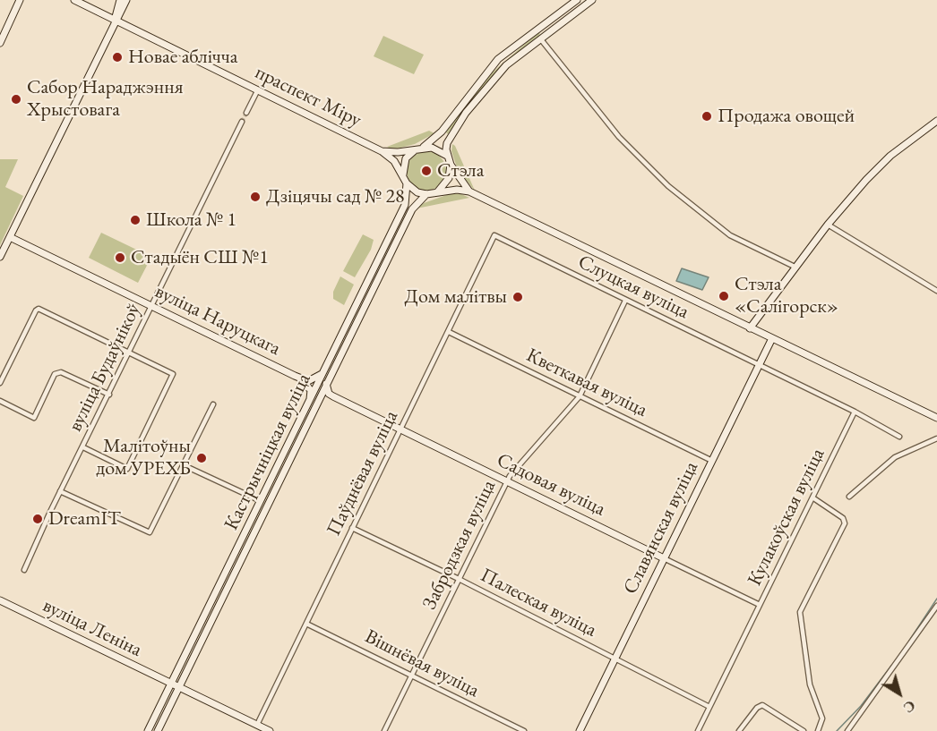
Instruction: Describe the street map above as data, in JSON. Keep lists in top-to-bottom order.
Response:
{
  "streets": {
    "main road": [
      "праспект Міру",
      "вуліца Наруцкага",
      "Кастрычніцкая вуліца",
      "Садовая вуліца",
      "Славянская вуліца",
      "вуліца Леніна"
    ],
    "street": [
      "Слуцкая вуліца",
      "вуліца Будаўнікоў",
      "Кветкавая вуліца",
      "Паўднёвая вуліца",
      "Кулакоўская вуліца",
      "Забродзкая вуліца",
      "Палеская вуліца",
      "Вішнёвая вуліца"
    ]
  },
  "crossings": [
    ["Слуцкая вуліца", "Паўднёвая вуліца"],
    ["Слуцкая вуліца", "Славянская вуліца"],
    ["Слуцкая вуліца", "Забродзкая вуліца"],
    ["вуліца Наруцкага", "вуліца Будаўнікоў"],
    ["Кветкавая вуліца", "Паўднёвая вуліца"],
    ["Кветкавая вуліца", "Славянская вуліца"],
    ["Кветкавая вуліца", "Забродзкая вуліца"],
    ["Кастрычніцкая вуліца", "вуліца Леніна"],
    ["Паўднёвая вуліца", "Садовая вуліца"],
    ["Паўднёвая вуліца", "Палеская вуліца"],
    ["Паўднёвая вуліца", "вуліца Леніна"],
    ["Паўднёвая вуліца", "Вішнёвая вуліца"],
    ["Садовая вуліца", "Кулакоўская вуліца"],
    ["Садовая вуліца", "Славянская вуліца"],
    ["Садовая вуліца", "Забродзкая вуліца"],
    ["Кулакоўская вуліца", "Палеская вуліца"],
    ["Славянская вуліца", "Палеская вуліца"],
    ["Забродзкая вуліца", "Палеская вуліца"],
    ["Забродзкая вуліца", "Вішнёвая вуліца"]
  ],
  "places": [
    "Новае аблічча",
    "Сабор Нараджэння Хрыстовага",
    "Продажа овощей",
    "Стэла",
    "Дзіцячы сад № 28",
    "Школа № 1",
    "Стадыён СШ №1",
    "Стэла «Салігорск»",
    "Дом малітвы",
    "Малітоўны дом УРЕХБ",
    "DreamIT"
  ],
  "north": "bottom right"
}
